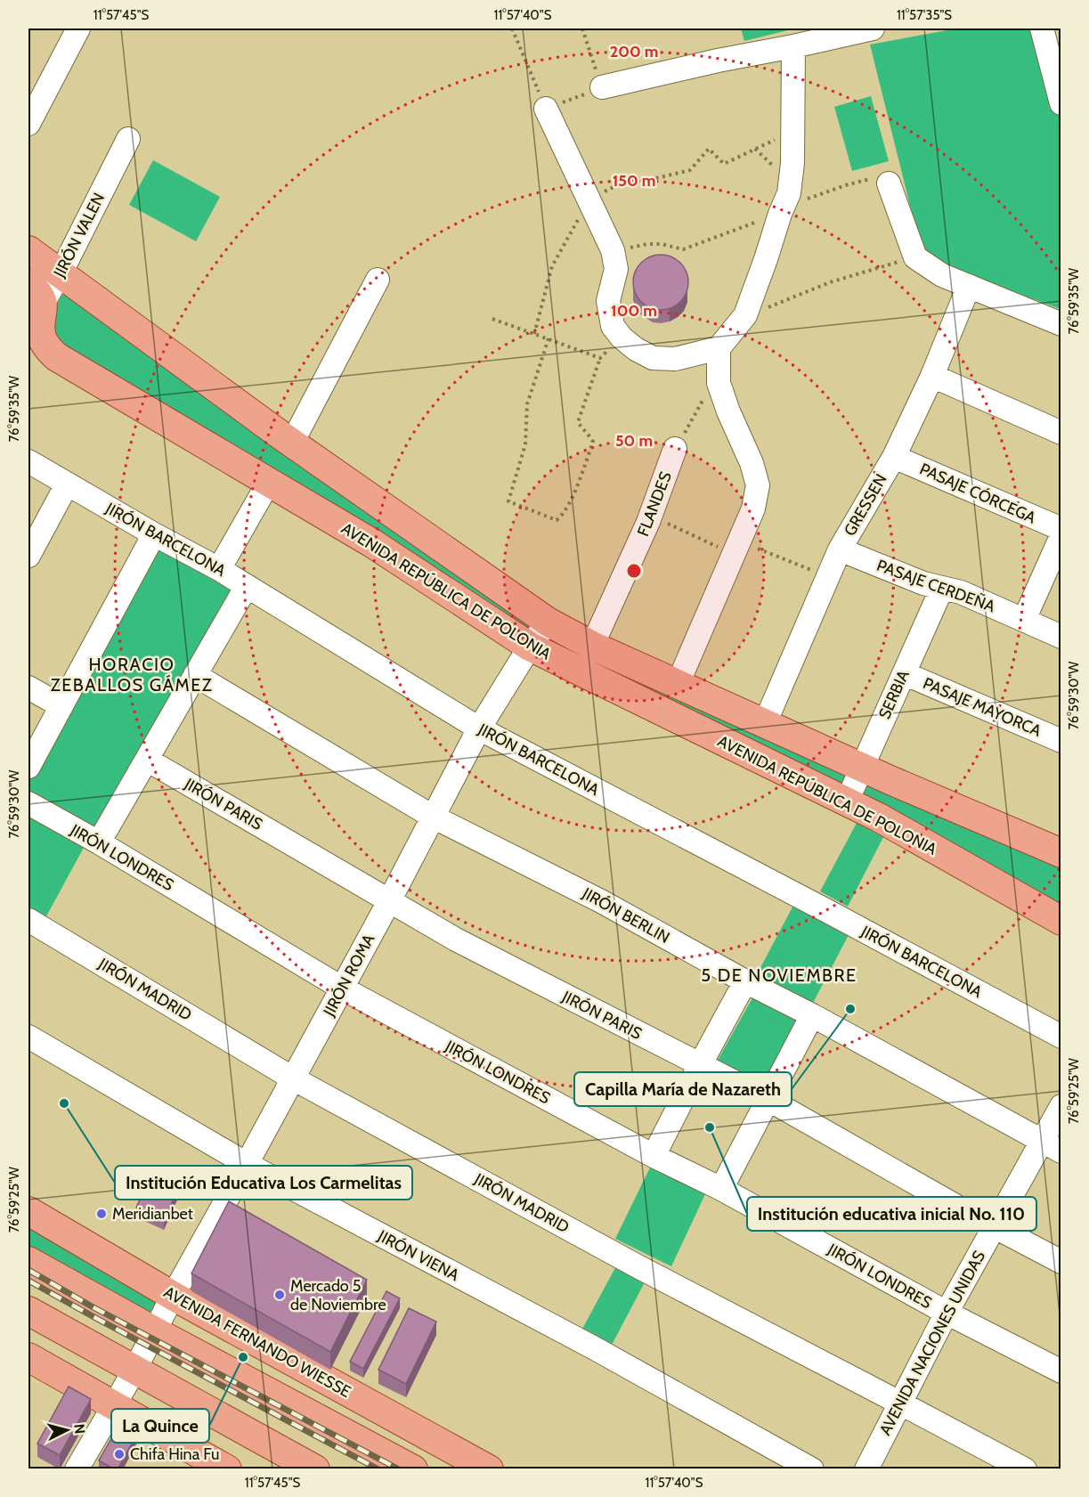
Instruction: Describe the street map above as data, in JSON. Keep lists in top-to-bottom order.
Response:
{
  "streets": {
    "main road": ["AVENIDA REPÚBLICA DE POLONIA", "AVENIDA FERNANDO WIESSE"],
    "street": [
      "JIRÓN VALEN",
      "PASAJE CÓRCEGA",
      "FLANDES",
      "GRESSEN",
      "JIRÓN BARCELONA",
      "PASAJE CERDEÑA",
      "SERBIA",
      "PASAJE MAYORCA",
      "JIRÓN PARIS",
      "JIRÓN LONDRES",
      "JIRÓN BERLIN",
      "JIRÓN ROMA",
      "JIRÓN MADRID",
      "JIRÓN VIENA",
      "AVENIDA NACIONES UNIDAS"
    ]
  },
  "crossings": [
    ["JIRÓN VALEN", "AVENIDA REPÚBLICA DE POLONIA"],
    ["PASAJE CÓRCEGA", "GRESSEN"],
    ["FLANDES", "AVENIDA REPÚBLICA DE POLONIA"],
    ["GRESSEN", "PASAJE CERDEÑA"],
    ["GRESSEN", "AVENIDA REPÚBLICA DE POLONIA"],
    ["JIRÓN BARCELONA", "JIRÓN ROMA"],
    ["PASAJE CERDEÑA", "SERBIA"],
    ["AVENIDA REPÚBLICA DE POLONIA", "SERBIA"],
    ["AVENIDA REPÚBLICA DE POLONIA", "JIRÓN ROMA"],
    ["SERBIA", "PASAJE MAYORCA"],
    ["JIRÓN PARIS", "JIRÓN ROMA"],
    ["JIRÓN PARIS", "AVENIDA NACIONES UNIDAS"],
    ["JIRÓN LONDRES", "JIRÓN ROMA"],
    ["JIRÓN LONDRES", "AVENIDA NACIONES UNIDAS"],
    ["JIRÓN BERLIN", "JIRÓN ROMA"],
    ["JIRÓN BERLIN", "AVENIDA NACIONES UNIDAS"],
    ["JIRÓN ROMA", "JIRÓN MADRID"],
    ["JIRÓN ROMA", "JIRÓN VIENA"],
    ["JIRÓN ROMA", "AVENIDA FERNANDO WIESSE"],
    ["JIRÓN MADRID", "AVENIDA NACIONES UNIDAS"]
  ],
  "districts": ["HORACIO ZEBALLOS GÁMEZ", "5 DE NOVIEMBRE"],
  "places": [
    "Capilla María de Nazareth",
    "Institución Educativa Los Carmelitas",
    "Institución educativa inicial No. 110",
    "Meridianbet",
    "Mercado 5 de Noviembre",
    "La Quince",
    "Chifa Hina Fu"
  ],
  "north": "right",
  "coordinates": [
    "11°57'45\"S",
    "11°57'40\"S",
    "11°57'35\"S",
    "76°59'35\"W",
    "76°59'30\"W",
    "76°59'25\"W"
  ],
  "rings": [
    "200 m",
    "150 m",
    "100 m",
    "50 m"
  ]
}
